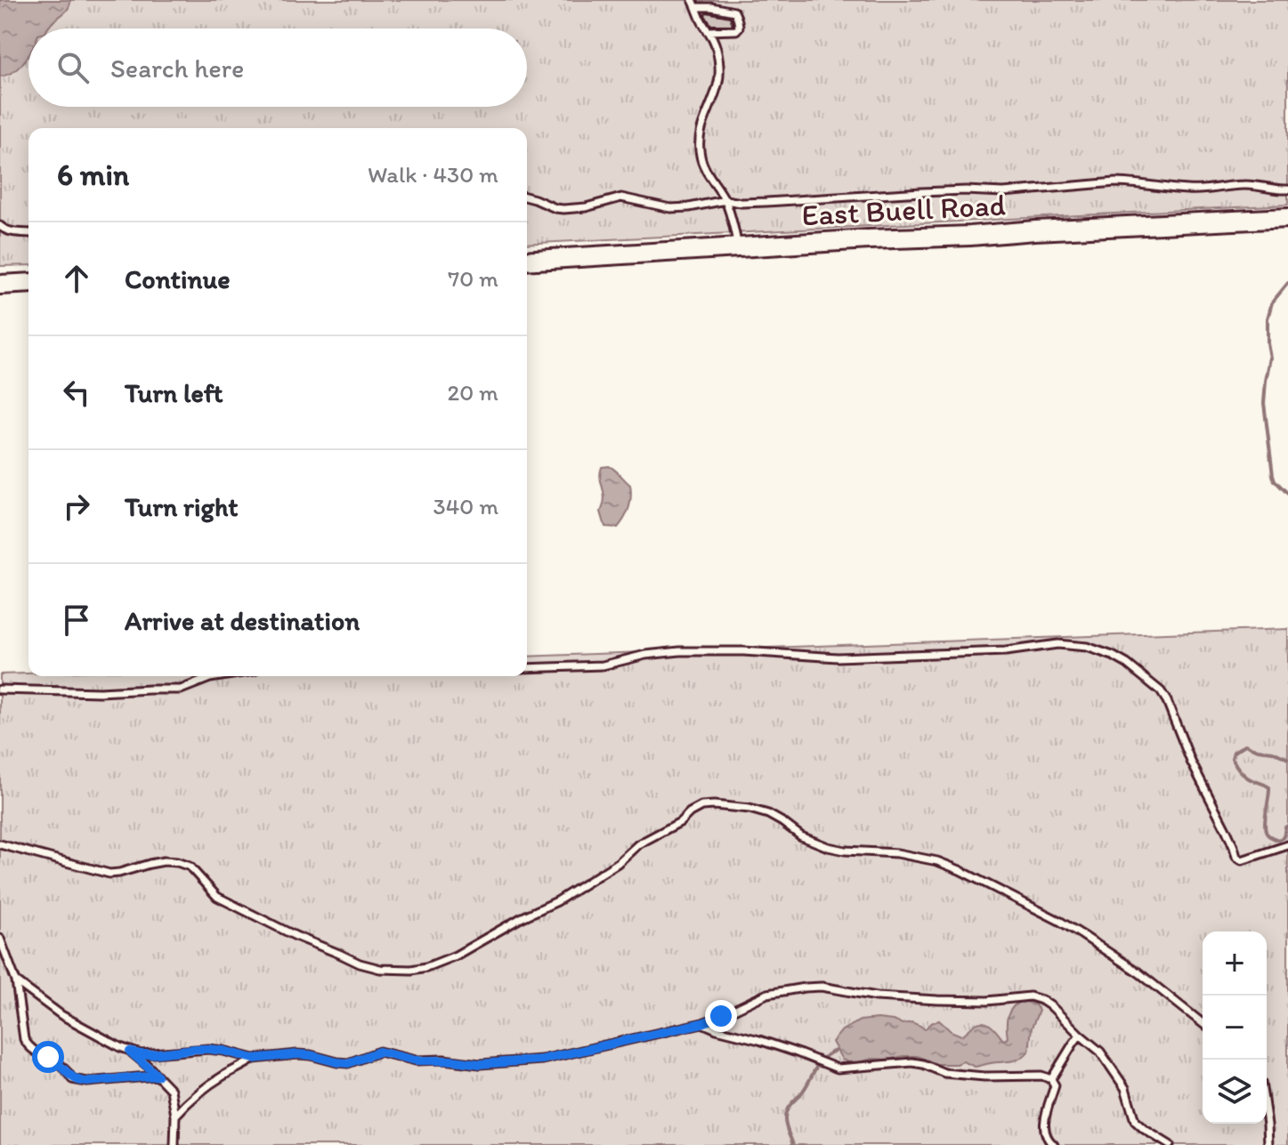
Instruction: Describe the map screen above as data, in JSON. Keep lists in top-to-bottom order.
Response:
{
  "streets": {
    "street": ["East Buell Road"]
  },
  "page": {
    "search": "Search here",
    "heading": ["6 min", "Walk · 430 m"],
    "list": [
      ["Continue", "70 m"],
      ["Turn left", "20 m"],
      ["Turn right", "340 m"],
      "Arrive at destination"
    ],
    "map_buttons": ["+", "−"]
  }
}
